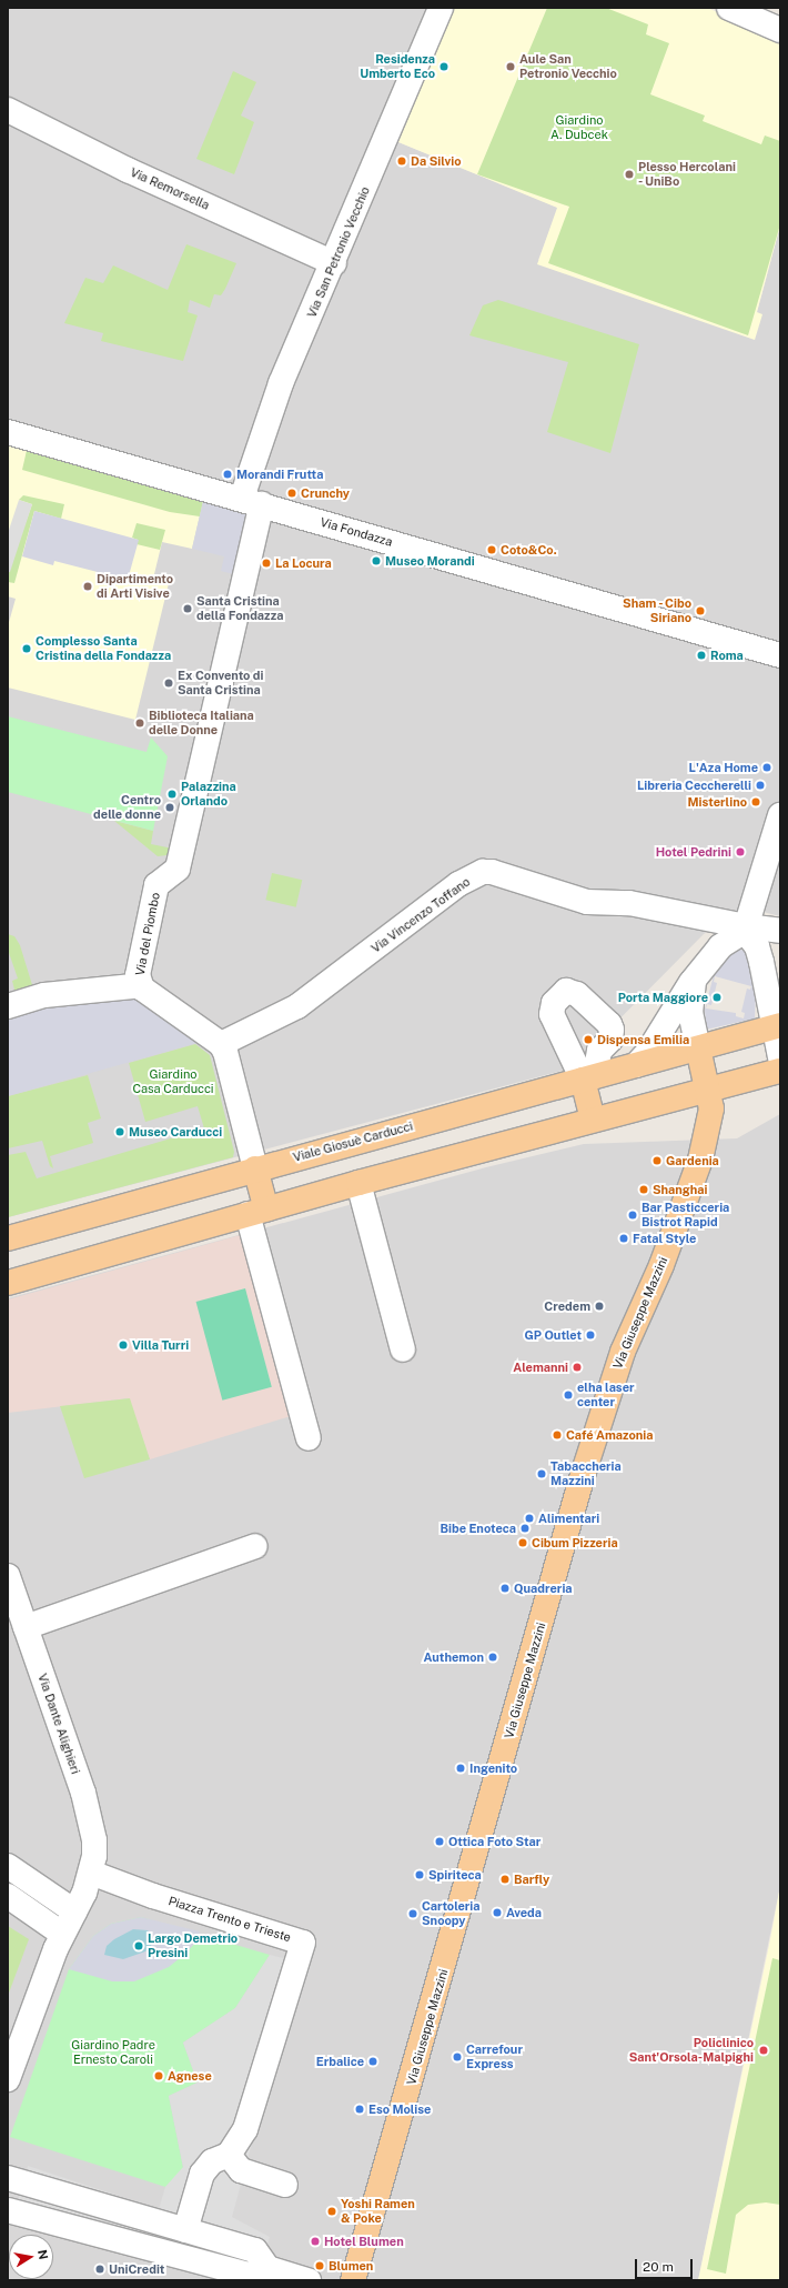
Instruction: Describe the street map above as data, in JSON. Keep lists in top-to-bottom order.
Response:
{
  "streets": {
    "main road": ["Viale Giosuè Carducci", "Via Giuseppe Mazzini"],
    "street": [
      "Via Remorsella",
      "Via San Petronio Vecchio",
      "Via Fondazza",
      "Via Vincenzo Toffano",
      "Via del Piombo",
      "Via Dante Alighieri",
      "Piazza Trento e Trieste"
    ]
  },
  "crossings": [
    ["Via Remorsella", "Via San Petronio Vecchio"],
    ["Via San Petronio Vecchio", "Via Fondazza"],
    ["Via San Petronio Vecchio", "Via del Piombo"],
    ["Via Fondazza", "Via del Piombo"],
    ["Viale Giosuè Carducci", "Via Giuseppe Mazzini"],
    ["Via Dante Alighieri", "Piazza Trento e Trieste"]
  ],
  "parks": ["Giardino A. Dubcek", "Giardino Casa Carducci", "Giardino Padre Ernesto Caroli"],
  "places": [
    "Residenza Umberto Eco",
    "Aule San Petronio Vecchio",
    "Da Silvio",
    "Plesso Hercolani - UniBo",
    "Morandi Frutta",
    "Crunchy",
    "Coto&Co.",
    "Museo Morandi",
    "La Locura",
    "Dipartimento di Arti Visive",
    "Santa Cristina della Fondazza",
    "Sham - Cibo Siriano",
    "Complesso Santa Cristina della Fondazza",
    "Roma",
    "Ex Convento di Santa Cristina",
    "Biblioteca Italiana delle Donne",
    "L'Aza Home",
    "Libreria Ceccherelli",
    "Palazzina Orlando",
    "Misterlino",
    "Centro delle donne",
    "Hotel Pedrini",
    "Porta Maggiore",
    "Dispensa Emilia",
    "Museo Carducci",
    "Gardenia",
    "Shanghai",
    "Bar Pasticceria Bistrot Rapid",
    "Fatal Style",
    "Credem",
    "GP Outlet",
    "Villa Turri",
    "Alemanni",
    "elha laser center",
    "Café Amazonia",
    "Tabaccheria Mazzini",
    "Alimentari",
    "Bibe Enoteca",
    "Cibum Pizzeria",
    "Quadreria",
    "Authemon",
    "Ingenito",
    "Ottica Foto Star",
    "Spiriteca",
    "Barfly",
    "Aveda",
    "Cartoleria Snoopy",
    "Largo Demetrio Presini",
    "Policlinico Sant'Orsola-Malpighi",
    "Carrefour Express",
    "Erbalice",
    "Agnese",
    "Eso Molise",
    "Yoshi Ramen & Poke",
    "Hotel Blumen",
    "Blumen",
    "UniCredit"
  ],
  "scale_bar": "20 m",
  "north": "right"
}
